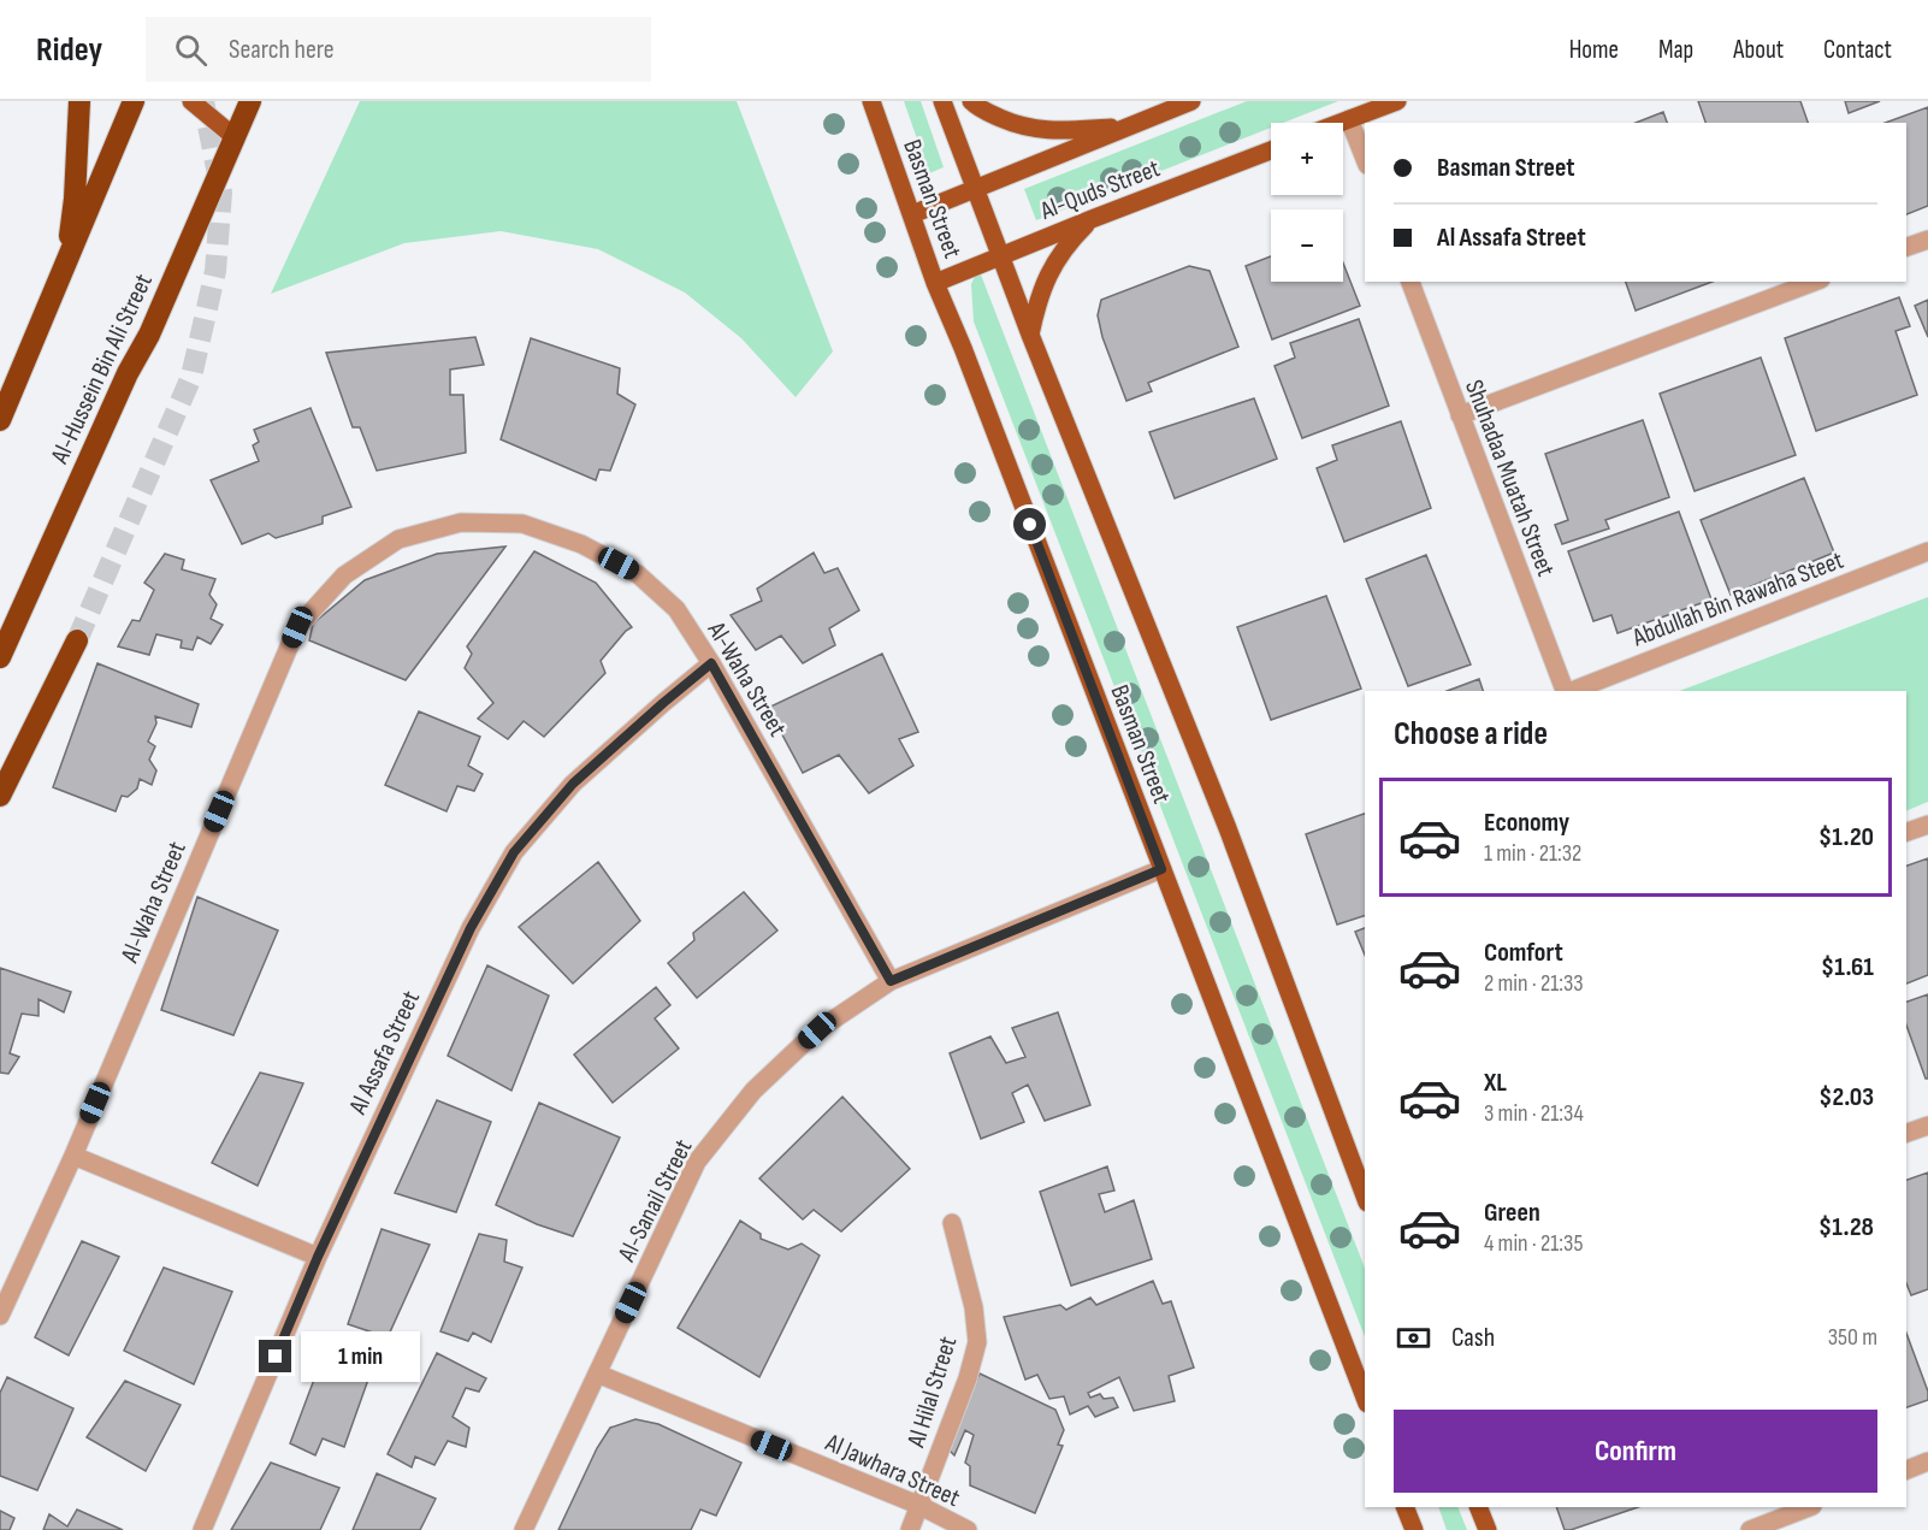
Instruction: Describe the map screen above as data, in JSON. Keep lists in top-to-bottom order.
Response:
{
  "streets": {
    "highway": ["Al-Hussein Bin Ali Street"],
    "main road": ["Al-Quds Street", "Basman Street"],
    "street": [
      "Shuhadaa Muatah Street",
      "Abdullah Bin Rawaha Steet",
      "Al-Waha Street",
      "Al Assafa Street",
      "Al-Sanail Street",
      "Al Hilal Street",
      "Al Jawhara Street"
    ]
  },
  "crossings": [
    ["Al-Quds Street", "Basman Street"],
    ["Basman Street", "Al-Sanail Street"],
    ["Al-Waha Street", "Al Assafa Street"],
    ["Al-Waha Street", "Al-Sanail Street"],
    ["Al-Sanail Street", "Al Jawhara Street"],
    ["Al Hilal Street", "Al Jawhara Street"]
  ],
  "page": {
    "header": "Ridey",
    "search": "Search here",
    "nav": [
      "Home",
      "Map",
      "About",
      "Contact"
    ],
    "map_buttons": ["+", "−"],
    "banner": ["Basman Street", "Al Assafa Street"],
    "heading": "Choose a ride",
    "list": [
      {
        "name": "Economy",
        "note": "1 min · 21:32",
        "value": "$1.20"
      },
      {
        "name": "Comfort",
        "note": "2 min · 21:33",
        "value": "$1.61"
      },
      {
        "name": "XL",
        "note": "3 min · 21:34",
        "value": "$2.03"
      },
      {
        "name": "Green",
        "note": "4 min · 21:35",
        "value": "$1.28"
      }
    ],
    "pay": ["Cash", "350 m"],
    "bubble": "1 min",
    "buttons": "Confirm"
  }
}
